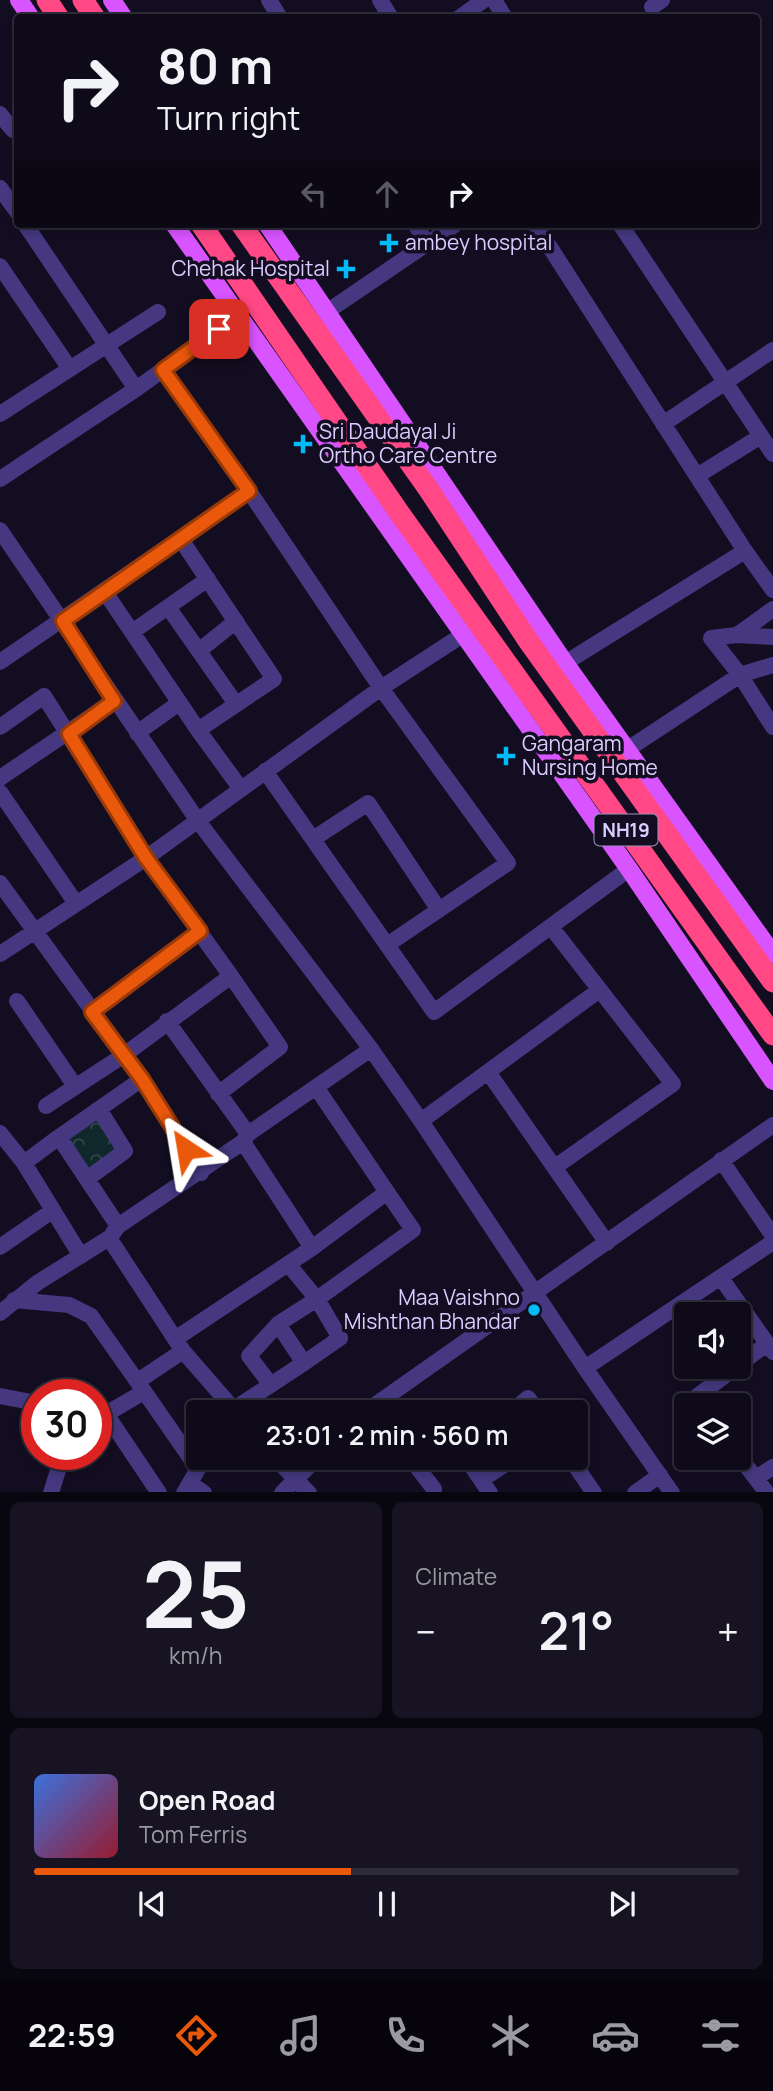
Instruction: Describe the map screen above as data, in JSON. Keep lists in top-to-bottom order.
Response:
{
  "streets": {
    "highway": ["NH19"]
  },
  "places": {
    "health": [
      "ambey hospital",
      "Chehak Hospital",
      "Sri Daudayal Ji Ortho Care Centre",
      "Gangaram Nursing Home"
    ],
    "other": ["Maa Vaishno Mishthan Bhandar"]
  },
  "page": {
    "turn": ["80 m", "Turn right"],
    "limit": "30",
    "trip": "23:01 · 2 min · 560 m",
    "tile": [
      ["25", "km/h"],
      "Climate"
    ],
    "heat": ["−", "21°", "+"],
    "song": ["Open Road", "Tom Ferris"],
    "tabs": "22:59"
  }
}
